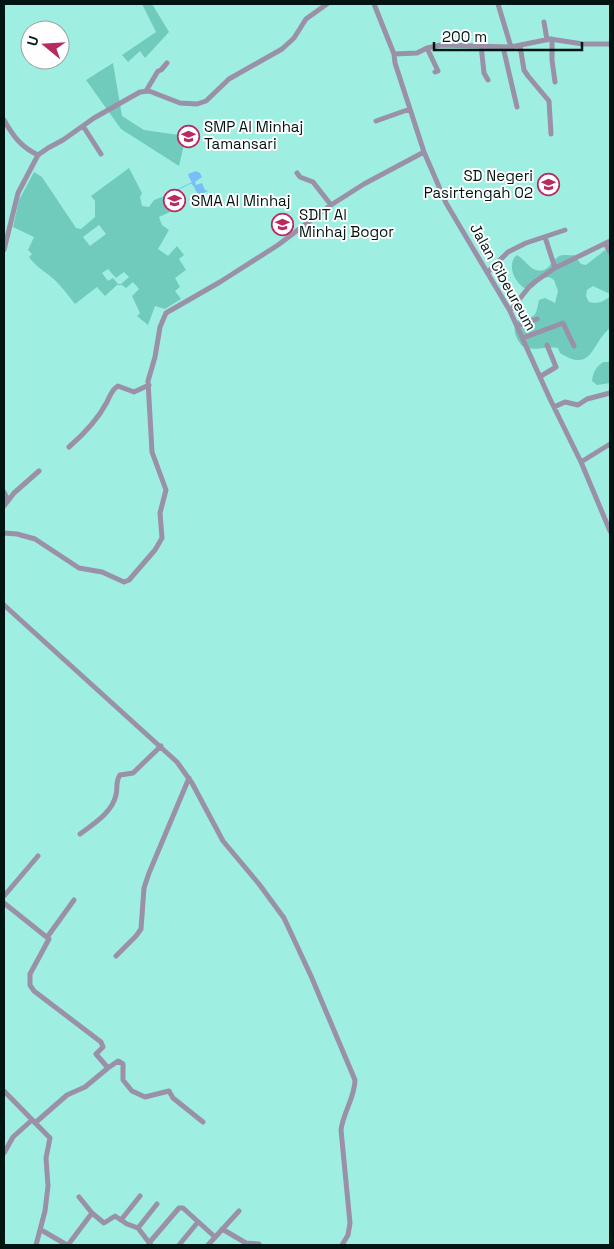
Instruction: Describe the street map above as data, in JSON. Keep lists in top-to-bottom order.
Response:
{
  "streets": {
    "street": ["Jalan Cibeureum"]
  },
  "places": {
    "school or university": [
      "SMP Al Minhaj Tamansari",
      "SD Negeri Pasirtengah 02",
      "SMA Al Minhaj",
      "SDIT Al Minhaj Bogor"
    ]
  },
  "scale_bar": "200 m",
  "north": "left"
}
